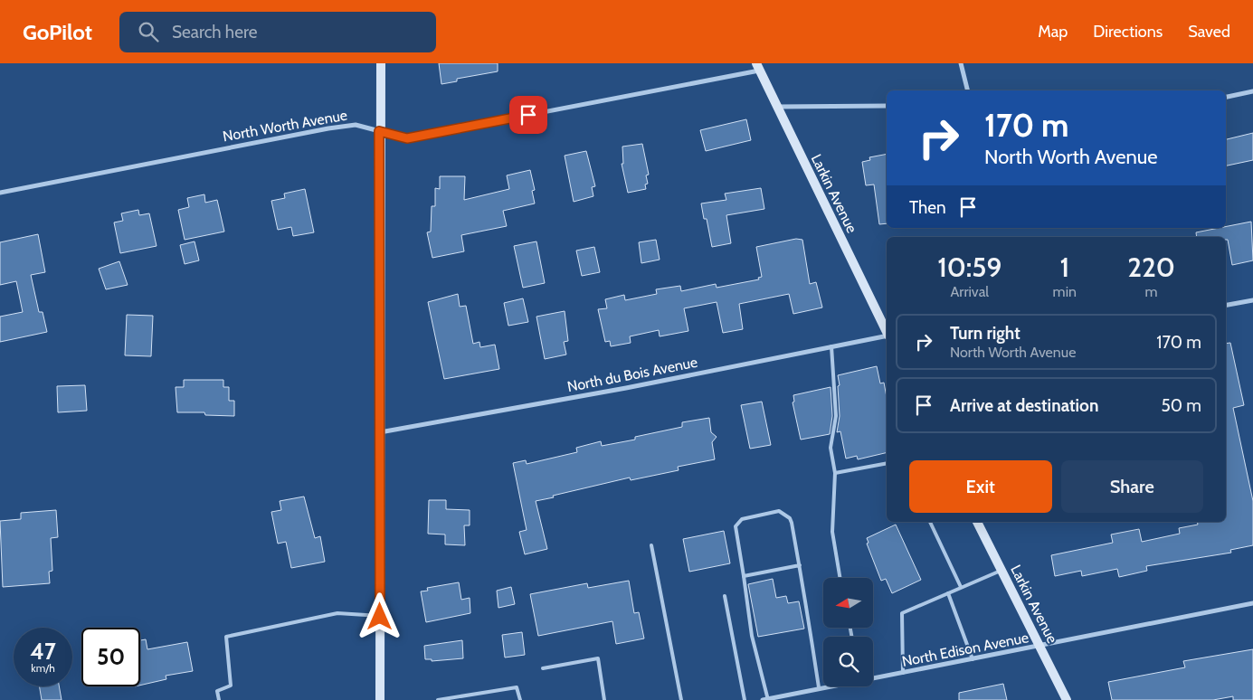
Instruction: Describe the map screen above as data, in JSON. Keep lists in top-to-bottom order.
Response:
{
  "streets": {
    "main road": ["Larkin Avenue"],
    "street": ["North Worth Avenue", "North du Bois Avenue", "North Edison Avenue"]
  },
  "crossings": [
    ["North Worth Avenue", "Larkin Avenue"],
    ["Larkin Avenue", "North Edison Avenue"]
  ],
  "north": "left",
  "page": {
    "header": "GoPilot",
    "search": "Search here",
    "nav": ["Map", "Directions", "Saved"],
    "turn": ["170 m", "North Worth Avenue"],
    "then": "Then",
    "eta": [
      "10:59",
      "Arrival",
      "1",
      "min",
      "220",
      "m"
    ],
    "list": [
      {
        "name": "Turn right",
        "note": "North Worth Avenue",
        "value": "170 m"
      },
      {
        "name": "Arrive at destination",
        "value": "50 m"
      }
    ],
    "buttons": ["Exit", "Share"],
    "speed": "47 km/h",
    "limit": "50"
  }
}
